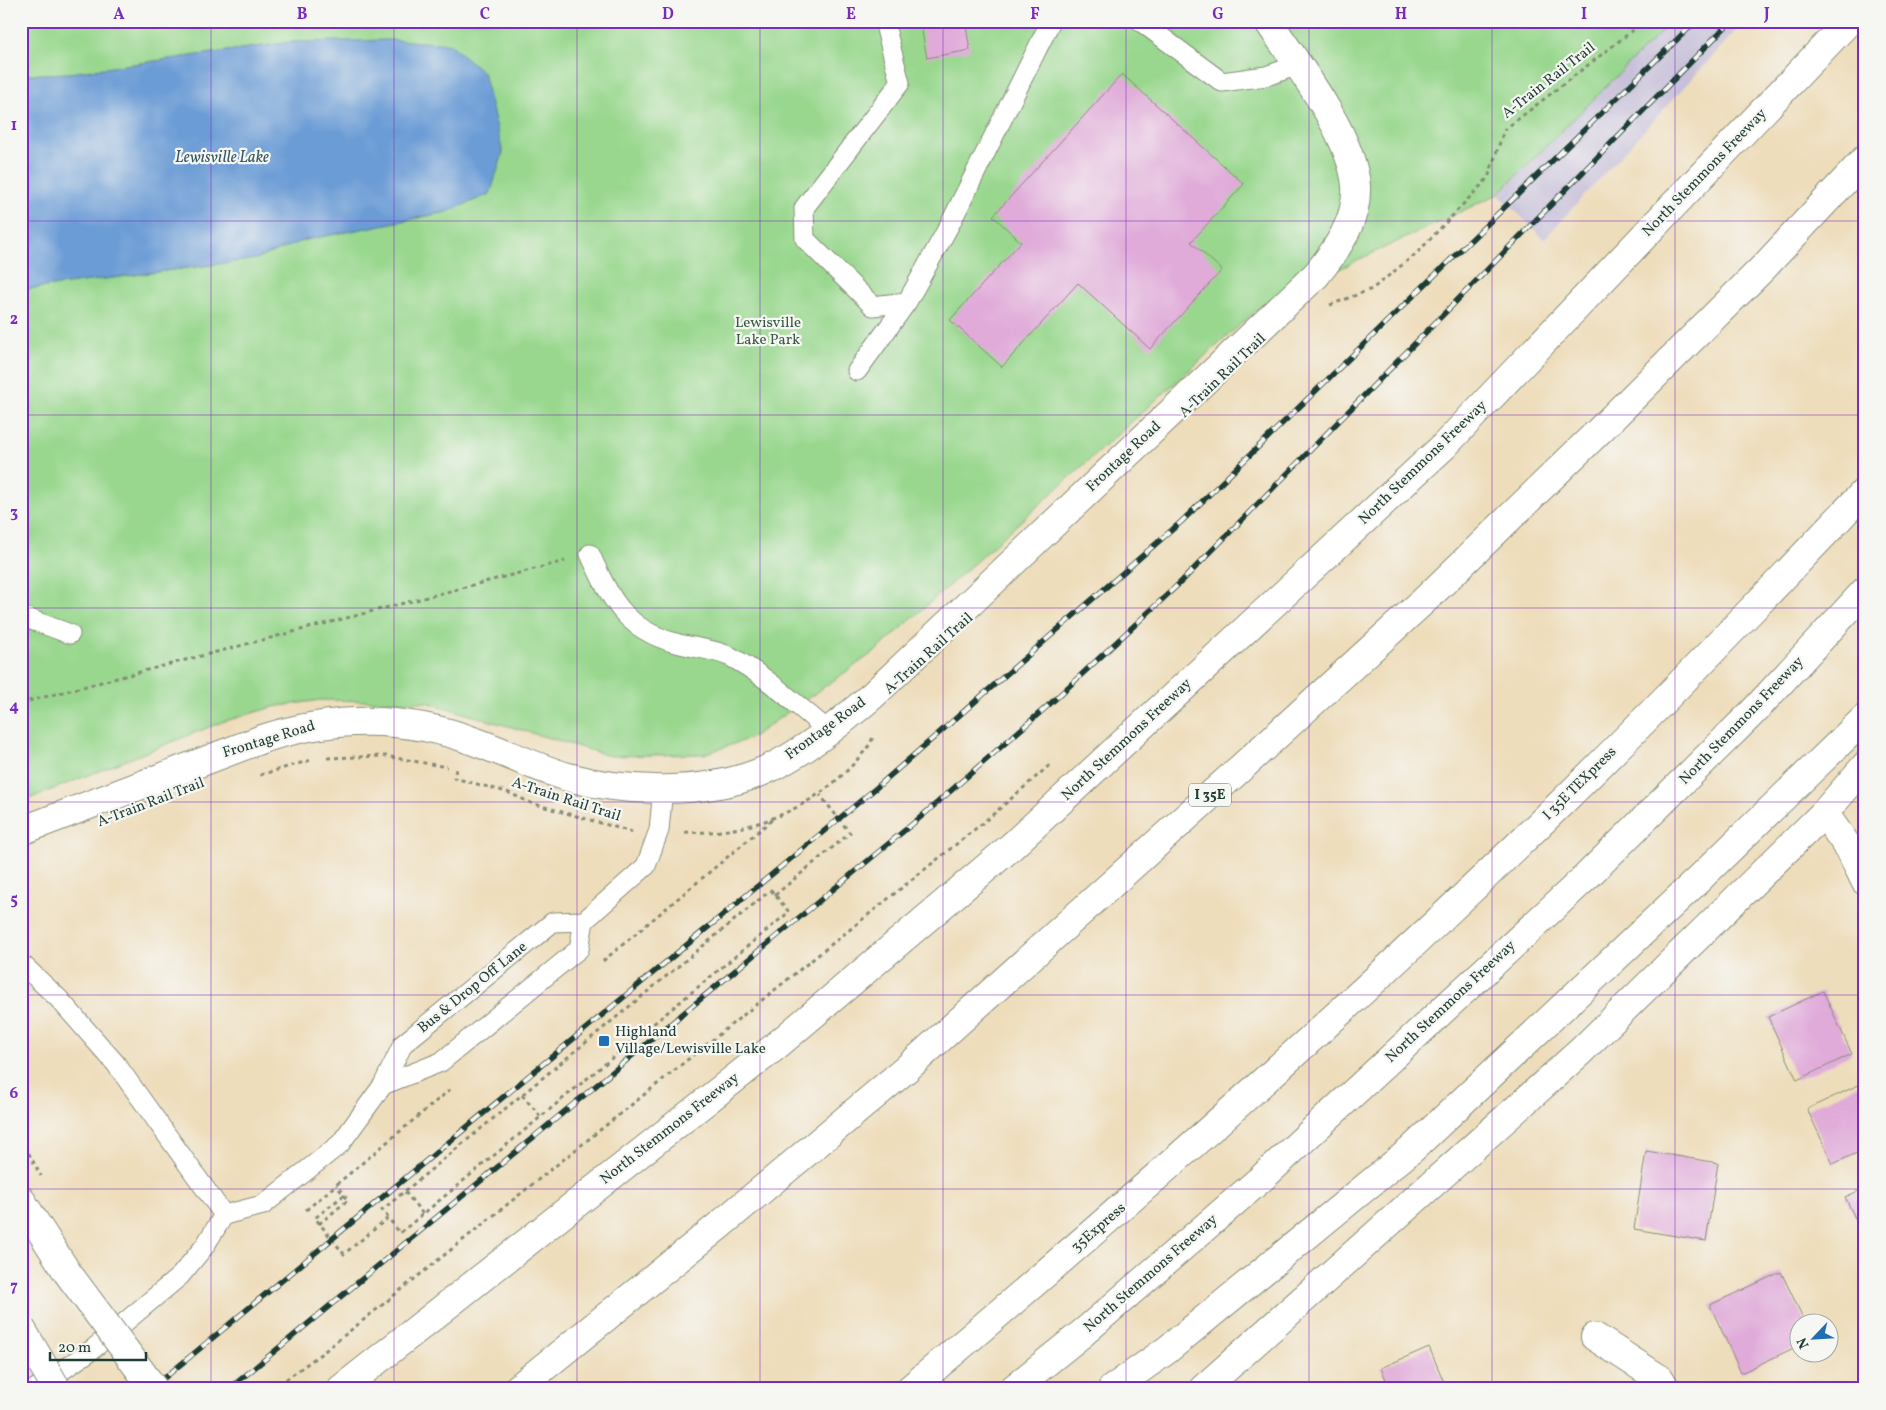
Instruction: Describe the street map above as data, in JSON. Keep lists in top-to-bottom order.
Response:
{
  "streets": {
    "main road": [
      "North Stemmons Freeway",
      "Frontage Road",
      "I 35E TEXpress",
      "I 35E",
      "35Express"
    ],
    "lane": ["Bus & Drop Off Lane"],
    "path": ["A-Train Rail Trail"]
  },
  "crossings": [
    ["I 35E TEXpress", "35Express"]
  ],
  "water": ["Lewisville Lake"],
  "parks": ["Lewisville Lake Park"],
  "places": {
    "transit": ["Highland Village/Lewisville Lake"]
  },
  "scale_bar": "20 m",
  "north": "bottom left",
  "grid": {
    "columns": [
      "A",
      "B",
      "C",
      "D",
      "E",
      "F",
      "G",
      "H",
      "I",
      "J"
    ],
    "rows": [
      "1",
      "2",
      "3",
      "4",
      "5",
      "6",
      "7"
    ]
  }
}
